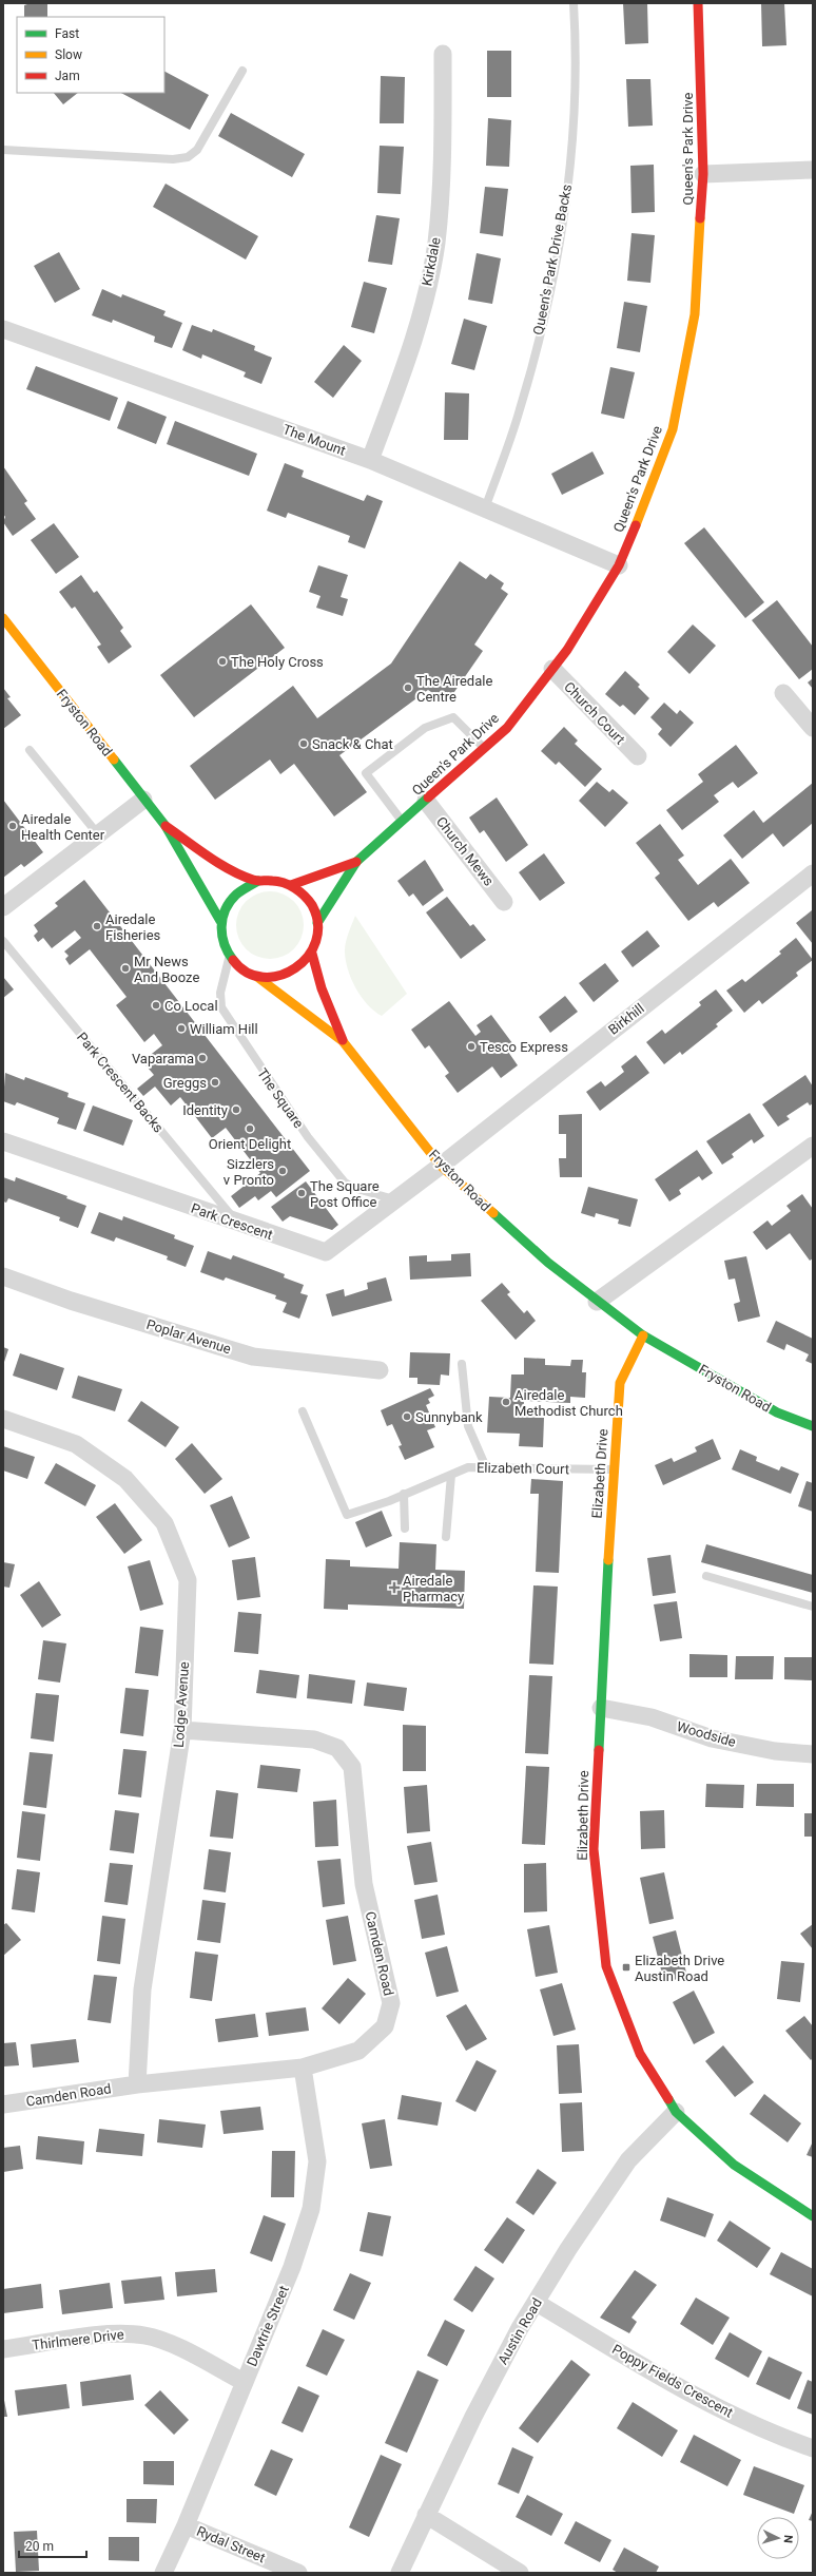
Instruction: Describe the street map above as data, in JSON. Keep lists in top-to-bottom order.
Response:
{
  "streets": {
    "street": [
      "Queen's Park Drive",
      "Kirkdale",
      "The Mount",
      "Church Court",
      "Fryston Road",
      "Church Mews",
      "Birkhill",
      "Park Crescent",
      "Poplar Avenue",
      "Elizabeth Drive",
      "Lodge Avenue",
      "Woodside",
      "Camden Road",
      "Dawtrie Street",
      "Austin Road",
      "Thirlmere Drive",
      "Poppy Fields Crescent",
      "Rydal Street"
    ],
    "lane": [
      "Queen's Park Drive Backs",
      "Park Crescent Backs",
      "The Square",
      "Elizabeth Court"
    ]
  },
  "crossings": [
    ["Queen's Park Drive", "The Mount"],
    ["Queen's Park Drive", "Church Court"],
    ["Queen's Park Drive", "Fryston Road"],
    ["Queen's Park Drive", "Church Mews"],
    ["Queen's Park Drive", "The Square"],
    ["Queen's Park Drive Backs", "The Mount"],
    ["Kirkdale", "The Mount"],
    ["Fryston Road", "Birkhill"],
    ["Fryston Road", "The Square"],
    ["Fryston Road", "Park Crescent"],
    ["Fryston Road", "Elizabeth Drive"],
    ["Birkhill", "Park Crescent"],
    ["Park Crescent Backs", "Park Crescent"],
    ["The Square", "Park Crescent"],
    ["Elizabeth Court", "Elizabeth Drive"],
    ["Elizabeth Drive", "Woodside"],
    ["Elizabeth Drive", "Austin Road"],
    ["Lodge Avenue", "Camden Road"],
    ["Camden Road", "Dawtrie Street"],
    ["Dawtrie Street", "Thirlmere Drive"],
    ["Dawtrie Street", "Rydal Street"],
    ["Austin Road", "Poppy Fields Crescent"]
  ],
  "places": {
    "other": [
      "The Holy Cross",
      "The Airedale Centre",
      "Snack & Chat",
      "Airedale Health Center",
      "Airedale Fisheries",
      "Mr News And Booze",
      "Co Local",
      "William Hill",
      "Tesco Express",
      "Vaparama",
      "Greggs",
      "Identity",
      "Orient Delight",
      "Sizzlers v Pronto",
      "The Square Post Office",
      "Airedale Methodist Church",
      "Sunnybank"
    ],
    "health": ["Airedale Pharmacy"],
    "transit": ["Elizabeth Drive Austin Road"]
  },
  "legend": ["Fast", "Slow", "Jam"],
  "scale_bar": "20 m",
  "north": "right"
}
